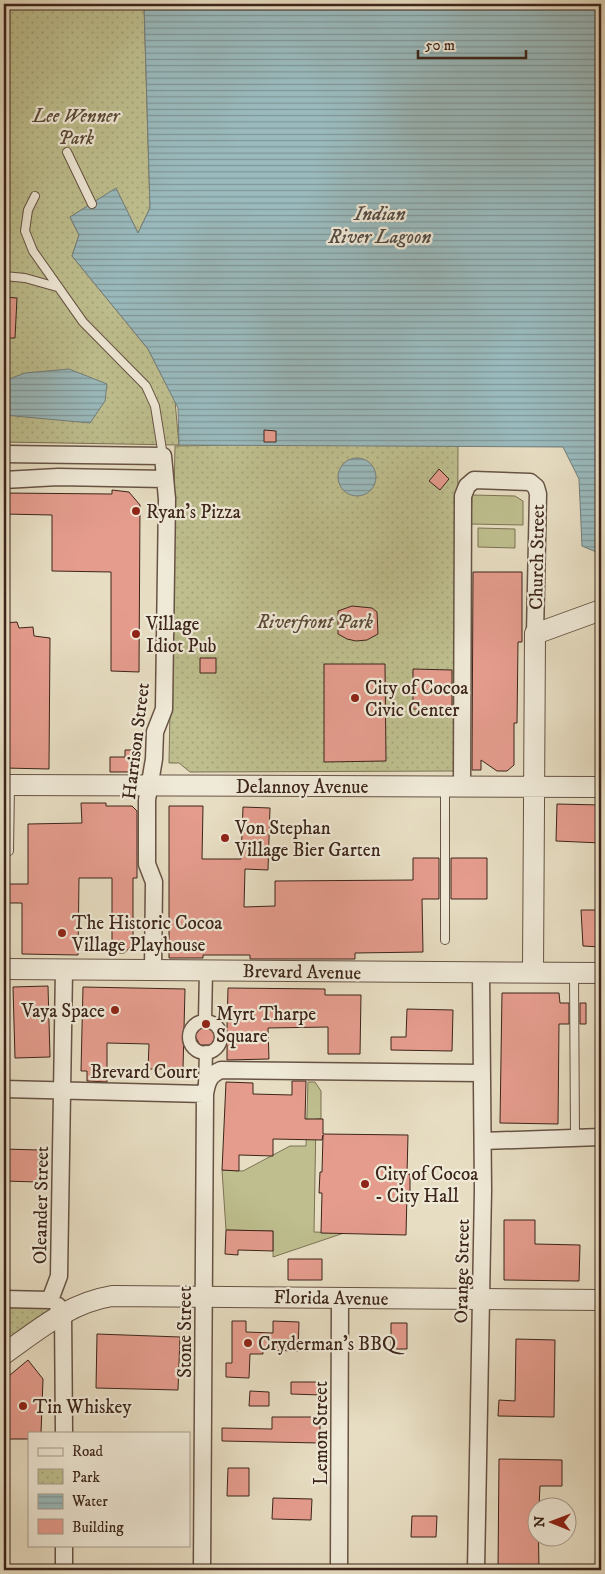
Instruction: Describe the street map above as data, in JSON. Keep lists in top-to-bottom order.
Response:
{
  "streets": {
    "street": [
      "Church Street",
      "Harrison Street",
      "Delannoy Avenue",
      "Brevard Avenue",
      "Brevard Court",
      "Oleander Street",
      "Orange Street",
      "Florida Avenue",
      "Stone Street",
      "Lemon Street"
    ]
  },
  "crossings": [
    ["Church Street", "Delannoy Avenue"],
    ["Church Street", "Brevard Avenue"],
    ["Harrison Street", "Delannoy Avenue"],
    ["Harrison Street", "Brevard Avenue"],
    ["Brevard Avenue", "Oleander Street"],
    ["Brevard Avenue", "Orange Street"],
    ["Brevard Court", "Oleander Street"],
    ["Brevard Court", "Orange Street"],
    ["Brevard Court", "Stone Street"],
    ["Oleander Street", "Florida Avenue"],
    ["Orange Street", "Florida Avenue"],
    ["Florida Avenue", "Stone Street"],
    ["Florida Avenue", "Lemon Street"]
  ],
  "water": ["Indian River Lagoon"],
  "parks": ["Lee Wenner Park", "Riverfront Park"],
  "places": [
    "Ryan's Pizza",
    "Village Idiot Pub",
    "City of Cocoa Civic Center",
    "Von Stephan Village Bier Garten",
    "The Historic Cocoa Village Playhouse",
    "Vaya Space",
    "Myrt Tharpe Square",
    "City of Cocoa - City Hall",
    "Cryderman's BBQ",
    "Tin Whiskey"
  ],
  "legend": [
    "Road",
    "Park",
    "Water",
    "Building"
  ],
  "scale_bar": "50 m",
  "north": "left"
}
